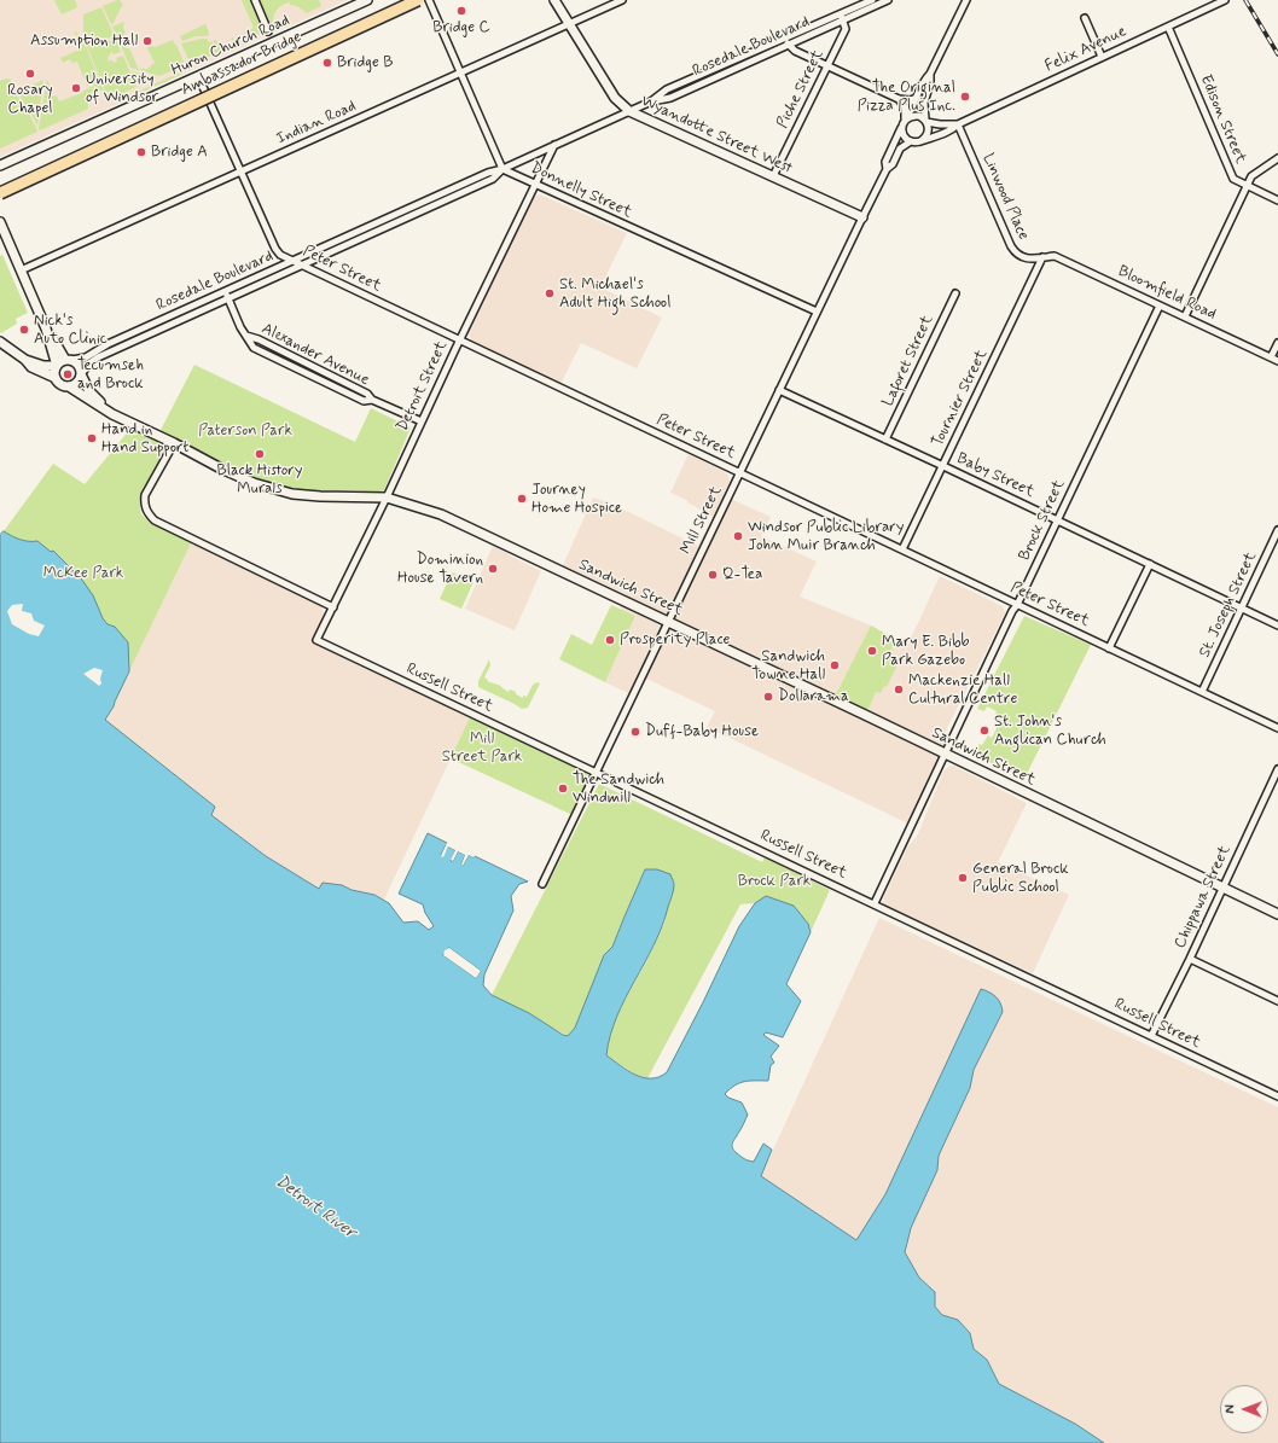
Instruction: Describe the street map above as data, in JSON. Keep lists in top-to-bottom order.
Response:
{
  "streets": {
    "highway": ["Ambassador Bridge"],
    "main road": ["Huron Church Road", "Wyandotte Street West", "Sandwich Street"],
    "street": [
      "Rosedale Boulevard",
      "Felix Avenue",
      "Piche Street",
      "Edison Street",
      "Indian Road",
      "Donnelly Street",
      "Linwood Place",
      "Peter Street",
      "Bloomfield Road",
      "Alexander Avenue",
      "Laforet Street",
      "Detroit Street",
      "Tournier Street",
      "Baby Street",
      "Mill Street",
      "Brock Street",
      "St. Joseph Street",
      "Russell Street",
      "Chippawa Street"
    ]
  },
  "crossings": [
    ["Huron Church Road", "Peter Street"],
    ["Rosedale Boulevard", "Piche Street"],
    ["Rosedale Boulevard", "Wyandotte Street West"],
    ["Rosedale Boulevard", "Donnelly Street"],
    ["Rosedale Boulevard", "Peter Street"],
    ["Rosedale Boulevard", "Alexander Avenue"],
    ["Rosedale Boulevard", "Detroit Street"],
    ["Felix Avenue", "Edison Street"],
    ["Felix Avenue", "Linwood Place"],
    ["Felix Avenue", "Mill Street"],
    ["Piche Street", "Wyandotte Street West"],
    ["Indian Road", "Wyandotte Street West"],
    ["Indian Road", "Peter Street"],
    ["Wyandotte Street West", "Mill Street"],
    ["Donnelly Street", "Detroit Street"],
    ["Donnelly Street", "Mill Street"],
    ["Linwood Place", "Bloomfield Road"],
    ["Linwood Place", "Tournier Street"],
    ["Peter Street", "Detroit Street"],
    ["Peter Street", "Tournier Street"],
    ["Peter Street", "Mill Street"],
    ["Peter Street", "Brock Street"],
    ["Peter Street", "St. Joseph Street"],
    ["Bloomfield Road", "Tournier Street"],
    ["Bloomfield Road", "Brock Street"],
    ["Alexander Avenue", "Detroit Street"],
    ["Laforet Street", "Baby Street"],
    ["Detroit Street", "Sandwich Street"],
    ["Detroit Street", "Russell Street"],
    ["Tournier Street", "Baby Street"],
    ["Baby Street", "Mill Street"],
    ["Baby Street", "Brock Street"],
    ["Baby Street", "St. Joseph Street"],
    ["Mill Street", "Sandwich Street"],
    ["Mill Street", "Russell Street"],
    ["Brock Street", "Sandwich Street"],
    ["Brock Street", "Russell Street"],
    ["Sandwich Street", "Chippawa Street"],
    ["Russell Street", "Chippawa Street"]
  ],
  "water": ["Detroit River"],
  "parks": [
    "Paterson Park",
    "McKee Park",
    "Mill Street Park",
    "Brock Park"
  ],
  "places": [
    "Bridge C",
    "Assumption Hall",
    "Bridge B",
    "Rosary Chapel",
    "University of Windsor",
    "The Original Pizza Plus Inc.",
    "Bridge A",
    "St. Michael's Adult High School",
    "Nick's Auto Clinic",
    "Tecumseh and Brock",
    "Hand in Hand Support",
    "Black History Murals",
    "Journey Home Hospice",
    "Windsor Public Library John Muir Branch",
    "Dominion House Tavern",
    "Q-Tea",
    "Prosperity Place",
    "Mary E. Bibb Park Gazebo",
    "Sandwich Towne Hall",
    "Mackenzie Hall Cultural Centre",
    "Dollarama",
    "St. John's Anglican Church",
    "Duff-Baby House",
    "The Sandwich Windmill",
    "General Brock Public School"
  ],
  "north": "left"
}
